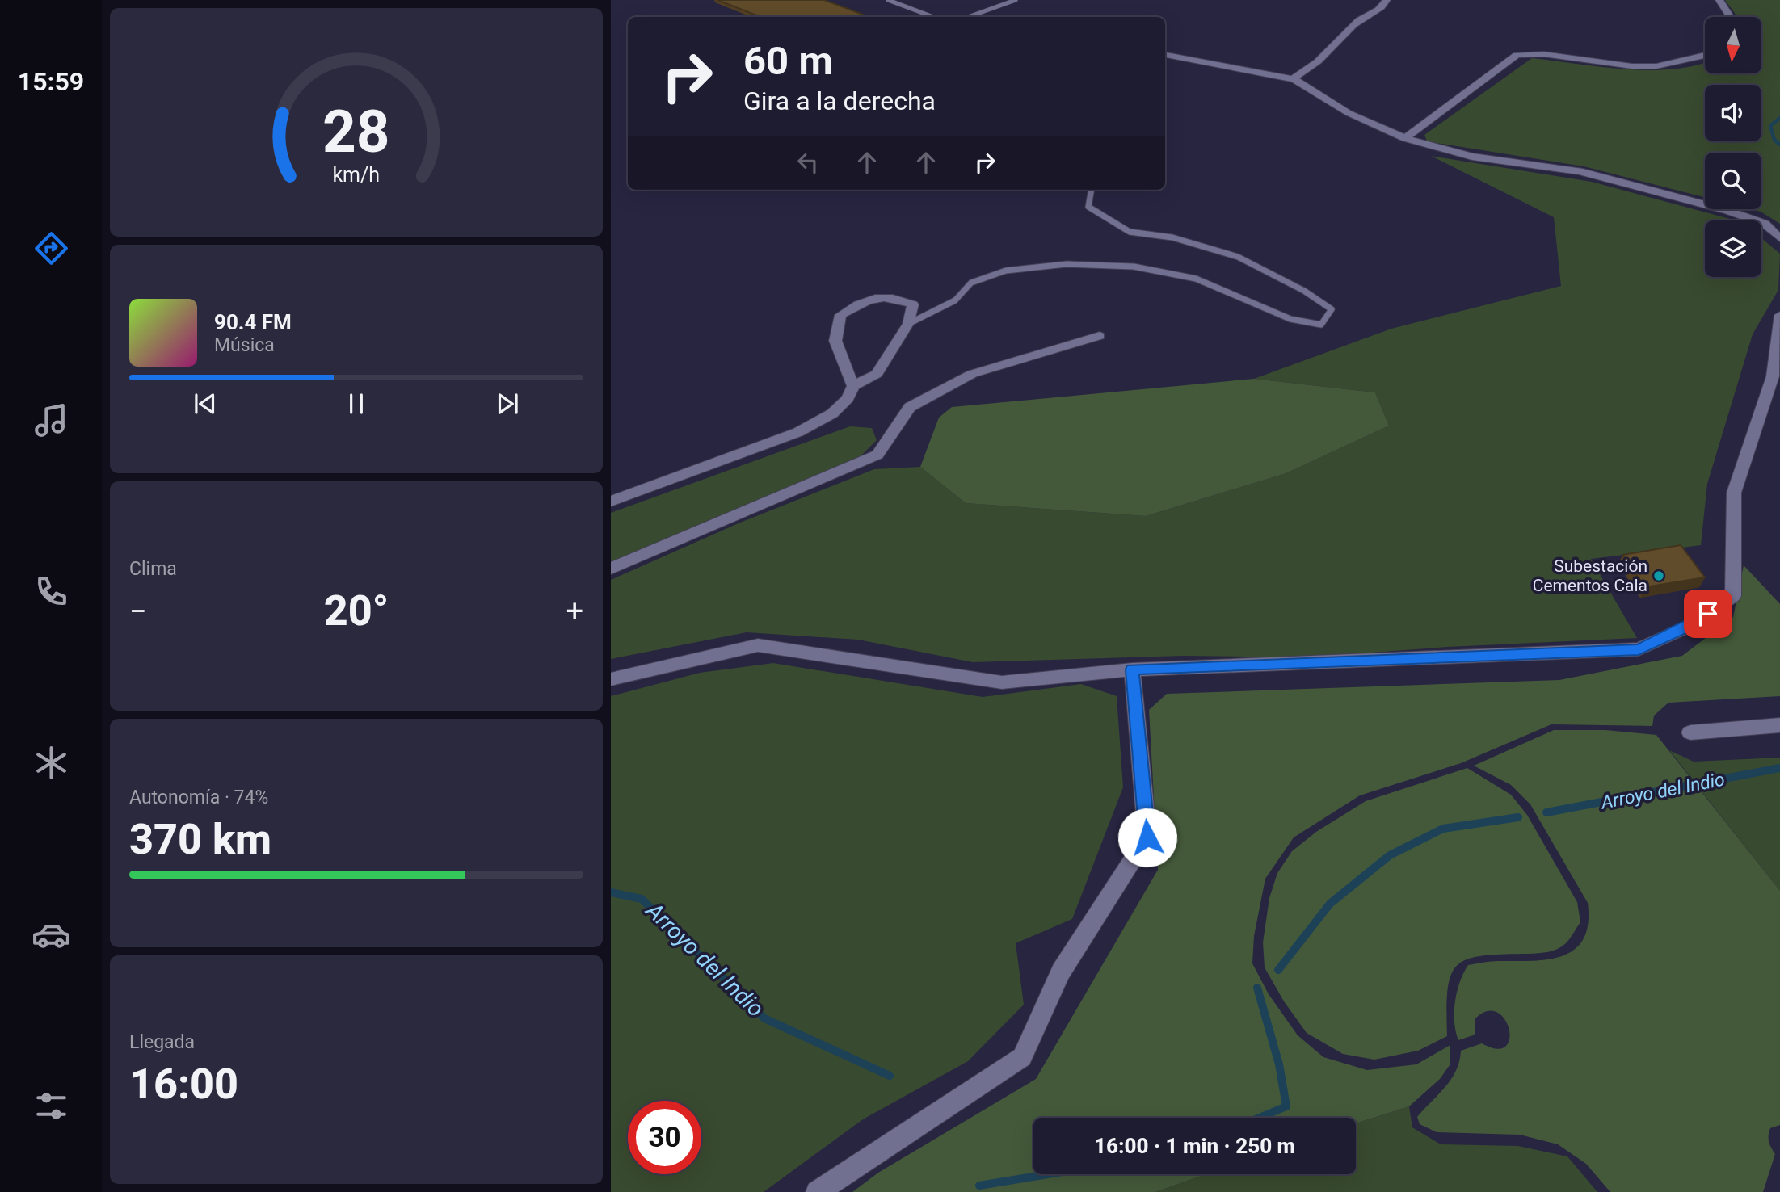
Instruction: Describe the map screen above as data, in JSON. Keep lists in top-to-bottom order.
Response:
{
  "water": ["Arroyo del Indio"],
  "places": ["Subestación Cementos Cala"],
  "north": "bottom",
  "page": {
    "tabs": "15:59",
    "turn": ["60 m", "Gira a la derecha"],
    "song": ["90.4 FM", "Música"],
    "tile": [
      "Clima",
      ["Autonomía · 74%", "370 km"],
      ["Llegada", "16:00"]
    ],
    "heat": ["−", "20°", "+"],
    "limit": "30",
    "trip": "16:00 · 1 min · 250 m",
    "gauge": ["28", "km/h"]
  }
}
